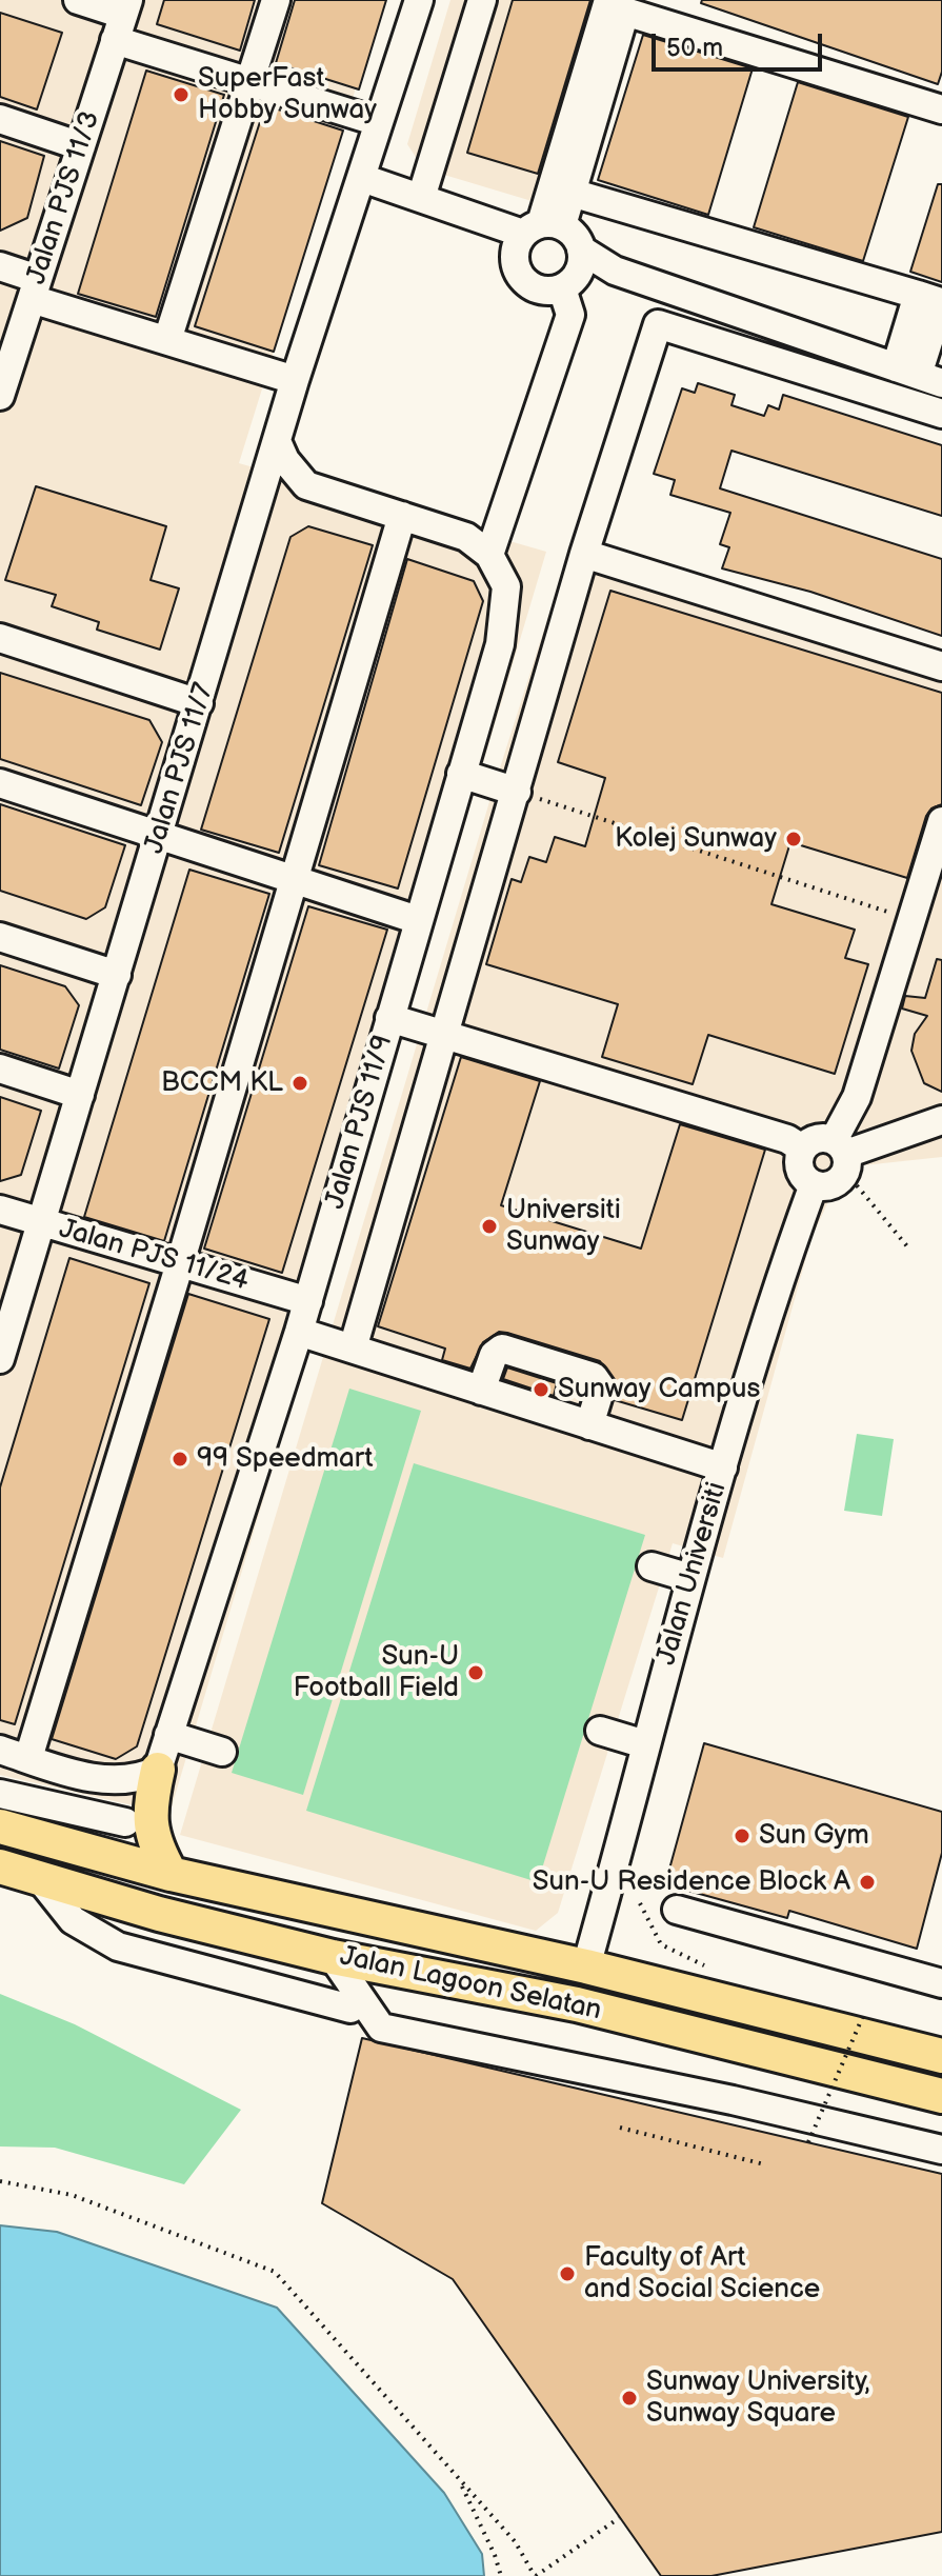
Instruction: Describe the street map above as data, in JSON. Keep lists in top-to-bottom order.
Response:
{
  "streets": {
    "main road": ["Jalan Lagoon Selatan"],
    "street": [
      "Jalan PJS 11/3",
      "Jalan PJS 11/7",
      "Jalan PJS 11/9",
      "Jalan PJS 11/24",
      "Jalan Universiti"
    ]
  },
  "crossings": [
    ["Jalan PJS 11/7", "Jalan PJS 11/24"],
    ["Jalan PJS 11/9", "Jalan PJS 11/24"],
    ["Jalan Universiti", "Jalan Lagoon Selatan"]
  ],
  "places": [
    "SuperFast Hobby Sunway",
    "Kolej Sunway",
    "BCCM KL",
    "Universiti Sunway",
    "Sunway Campus",
    "99 Speedmart",
    "Sun-U Football Field",
    "Sun Gym",
    "Sun-U Residence Block A",
    "Faculty of Art and Social Science",
    "Sunway University, Sunway Square"
  ],
  "scale_bar": "50 m"
}
